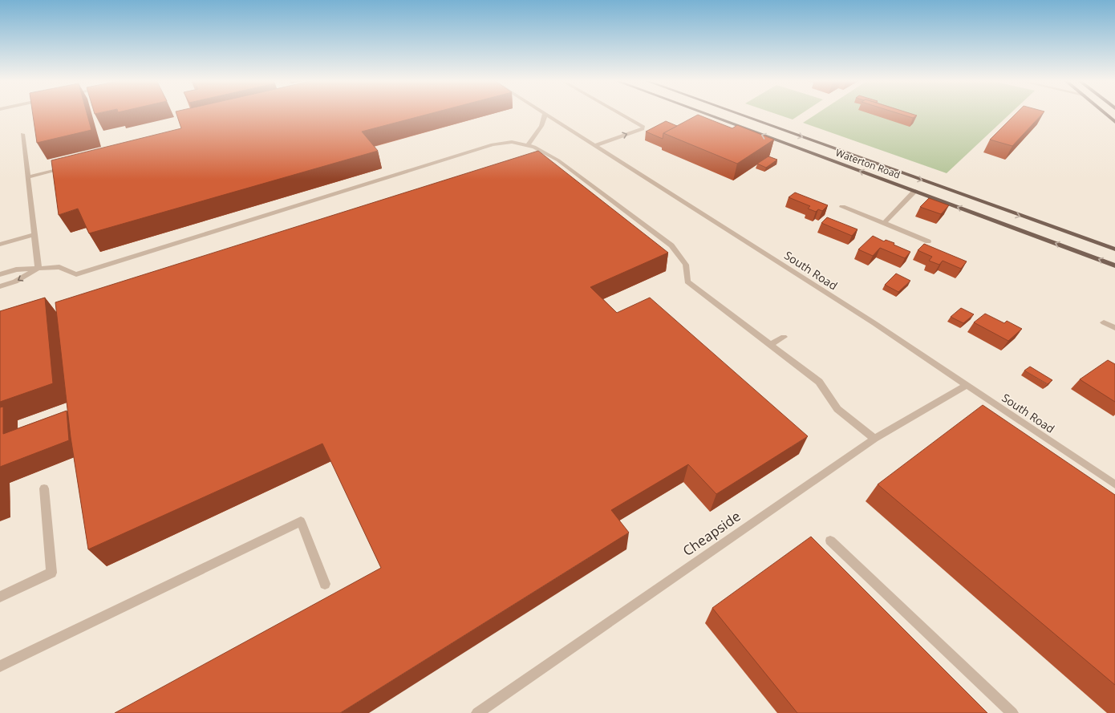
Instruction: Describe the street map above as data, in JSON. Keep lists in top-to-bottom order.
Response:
{
  "streets": {
    "main road": ["Waterton Road"],
    "street": ["South Road", "Cheapside"]
  },
  "crossings": [
    ["South Road", "Cheapside"]
  ]
}
